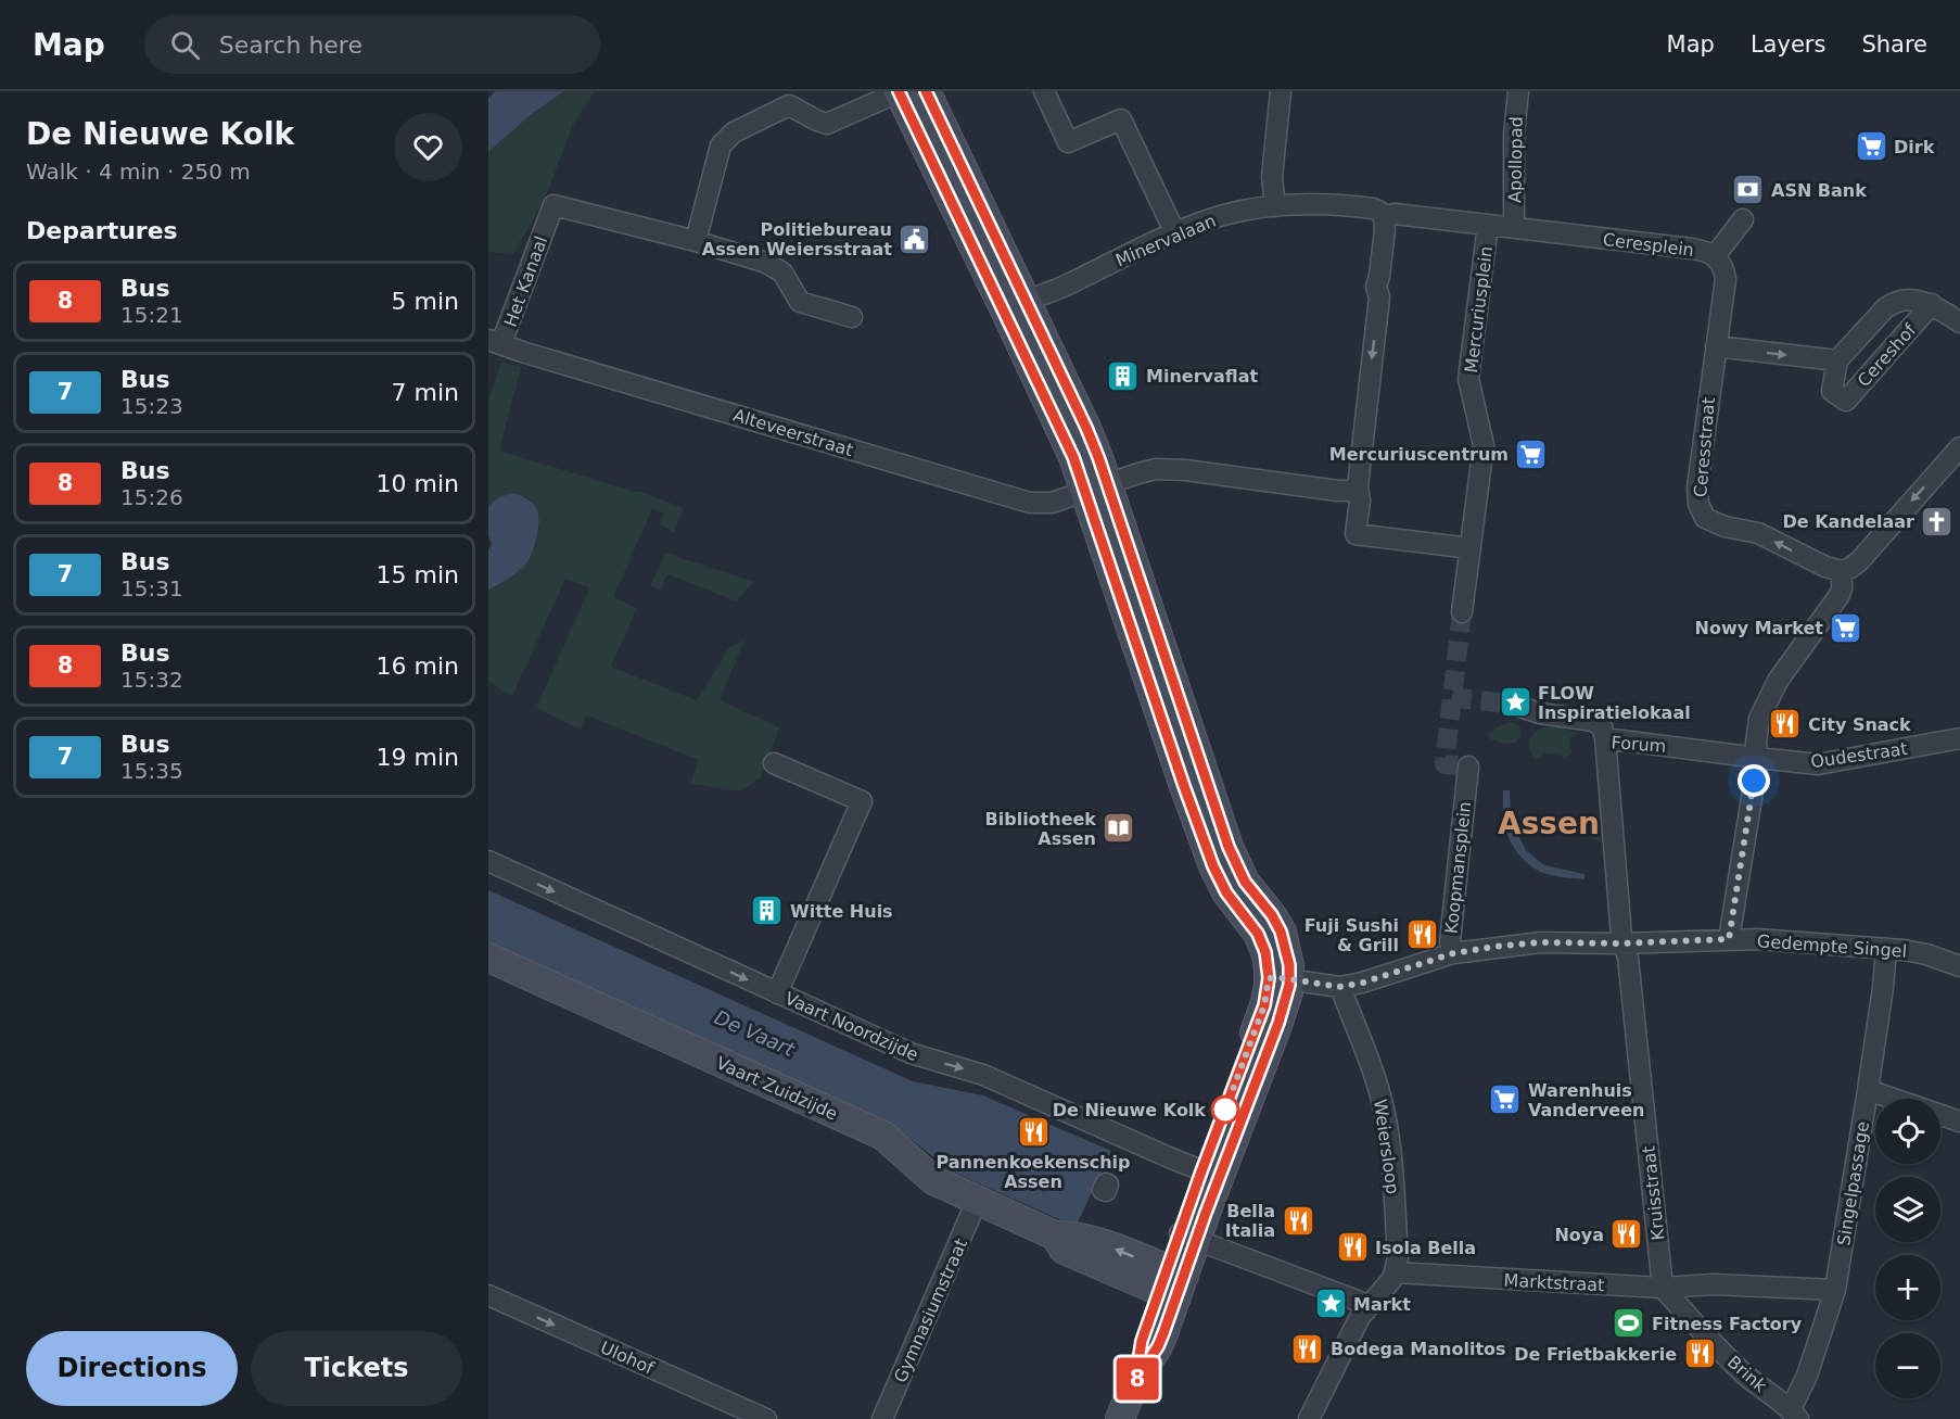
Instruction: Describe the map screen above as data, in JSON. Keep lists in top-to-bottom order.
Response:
{
  "streets": {
    "main road": ["Vaart Zuidzijde"],
    "street": [
      "Apollopad",
      "Minervalaan",
      "Ceresplein",
      "Het Kanaal",
      "Mercuriusplein",
      "Cereshof",
      "Alteveerstraat",
      "Ceresstraat",
      "Forum",
      "Oudestraat",
      "Koopmansplein",
      "Gedempte Singel",
      "Vaart Noordzijde",
      "Weiersloop",
      "Singelpassage",
      "Kruisstraat",
      "Marktstraat",
      "Gymnasiumstraat",
      "Ulohof",
      "Brink"
    ]
  },
  "crossings": [
    ["Apollopad", "Ceresplein"],
    ["Minervalaan", "Ceresplein"],
    ["Minervalaan", "Mercuriusplein"],
    ["Ceresplein", "Mercuriusplein"],
    ["Ceresplein", "Cereshof"],
    ["Ceresplein", "Ceresstraat"],
    ["Het Kanaal", "Alteveerstraat"],
    ["Cereshof", "Ceresstraat"],
    ["Forum", "Oudestraat"],
    ["Forum", "Koopmansplein"],
    ["Forum", "Gedempte Singel"],
    ["Forum", "Kruisstraat"],
    ["Koopmansplein", "Gedempte Singel"],
    ["Koopmansplein", "Kruisstraat"],
    ["Gedempte Singel", "Singelpassage"],
    ["Gedempte Singel", "Kruisstraat"],
    ["Vaart Zuidzijde", "Gymnasiumstraat"],
    ["Weiersloop", "Marktstraat"],
    ["Singelpassage", "Marktstraat"],
    ["Singelpassage", "Brink"],
    ["Kruisstraat", "Marktstraat"],
    ["Kruisstraat", "Brink"],
    ["Marktstraat", "Brink"]
  ],
  "one_way": ["Vaart Noordzijde", "Ulohof"],
  "districts": ["Assen"],
  "water": ["De Vaart"],
  "places": {
    "supermarket": [
      "Dirk",
      "Mercuriuscentrum",
      "Nowy Market",
      "Warenhuis Vanderveen"
    ],
    "bank": ["ASN Bank"],
    "public building": ["Politiebureau Assen Weiersstraat"],
    "building": ["Minervaflat", "Witte Huis"],
    "church": ["De Kandelaar"],
    "place": ["FLOW Inspiratielokaal", "Markt"],
    "restaurant": [
      "City Snack",
      "Fuji Sushi & Grill",
      "Pannenkoekenschip Assen",
      "Bella Italia",
      "Noya",
      "Isola Bella",
      "Bodega Manolitos",
      "De Frietbakkerie"
    ],
    "library": ["Bibliotheek Assen"],
    "other": ["De Nieuwe Kolk"],
    "sports": ["Fitness Factory"]
  },
  "lines": ["bus line 8"],
  "page": {
    "header": "Map",
    "search": "Search here",
    "nav": ["Map", "Layers", "Share"],
    "heading": [
      ["De Nieuwe Kolk", "Walk · 4 min · 250 m"],
      "Departures"
    ],
    "on_map": "8",
    "list": [
      {
        "mark": "8",
        "name": "Bus",
        "note": "15:21",
        "value": "5 min"
      },
      {
        "mark": "7",
        "name": "Bus",
        "note": "15:23",
        "value": "7 min"
      },
      {
        "mark": "8",
        "name": "Bus",
        "note": "15:26",
        "value": "10 min"
      },
      {
        "mark": "7",
        "name": "Bus",
        "note": "15:31",
        "value": "15 min"
      },
      {
        "mark": "8",
        "name": "Bus",
        "note": "15:32",
        "value": "16 min"
      },
      {
        "mark": "7",
        "name": "Bus",
        "note": "15:35",
        "value": "19 min"
      }
    ],
    "map_buttons": ["+", "−"],
    "buttons": ["Directions", "Tickets"]
  }
}
